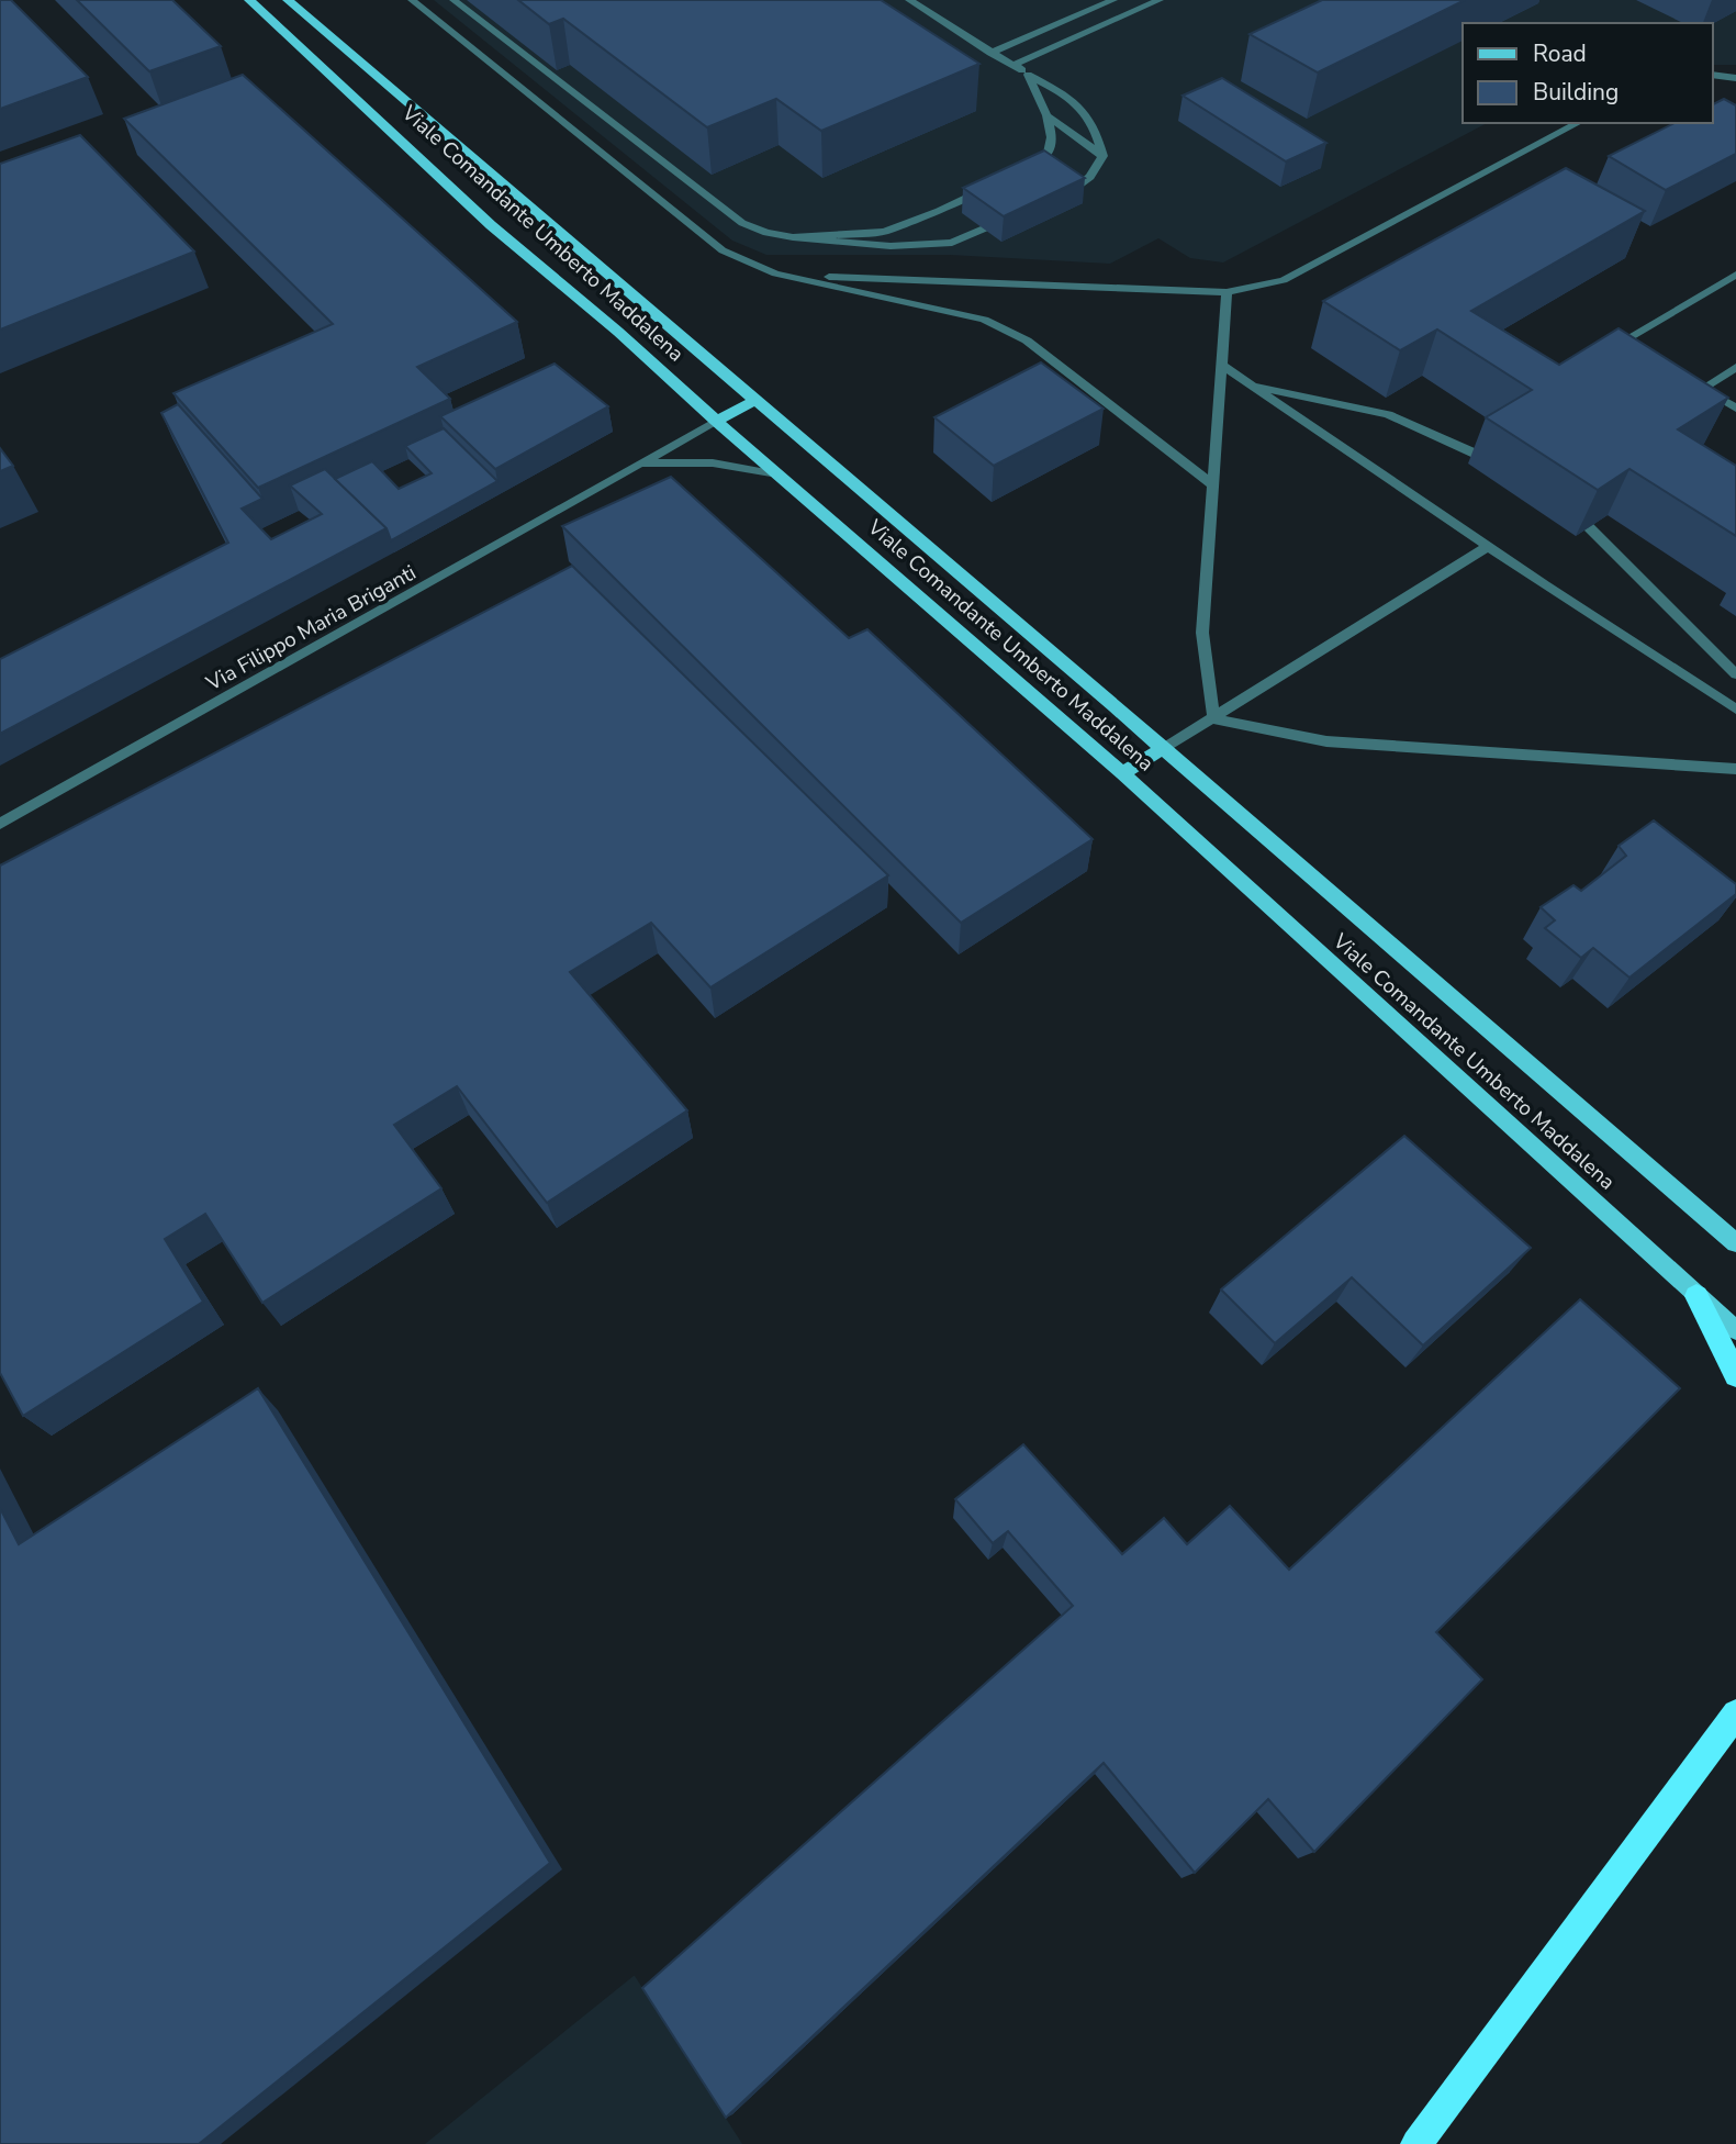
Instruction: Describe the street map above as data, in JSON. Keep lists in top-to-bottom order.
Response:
{
  "streets": {
    "main road": ["Viale Comandante Umberto Maddalena"],
    "street": ["Via Filippo Maria Briganti"]
  },
  "crossings": [
    ["Viale Comandante Umberto Maddalena", "Via Filippo Maria Briganti"]
  ],
  "legend": ["Road", "Building"]
}
